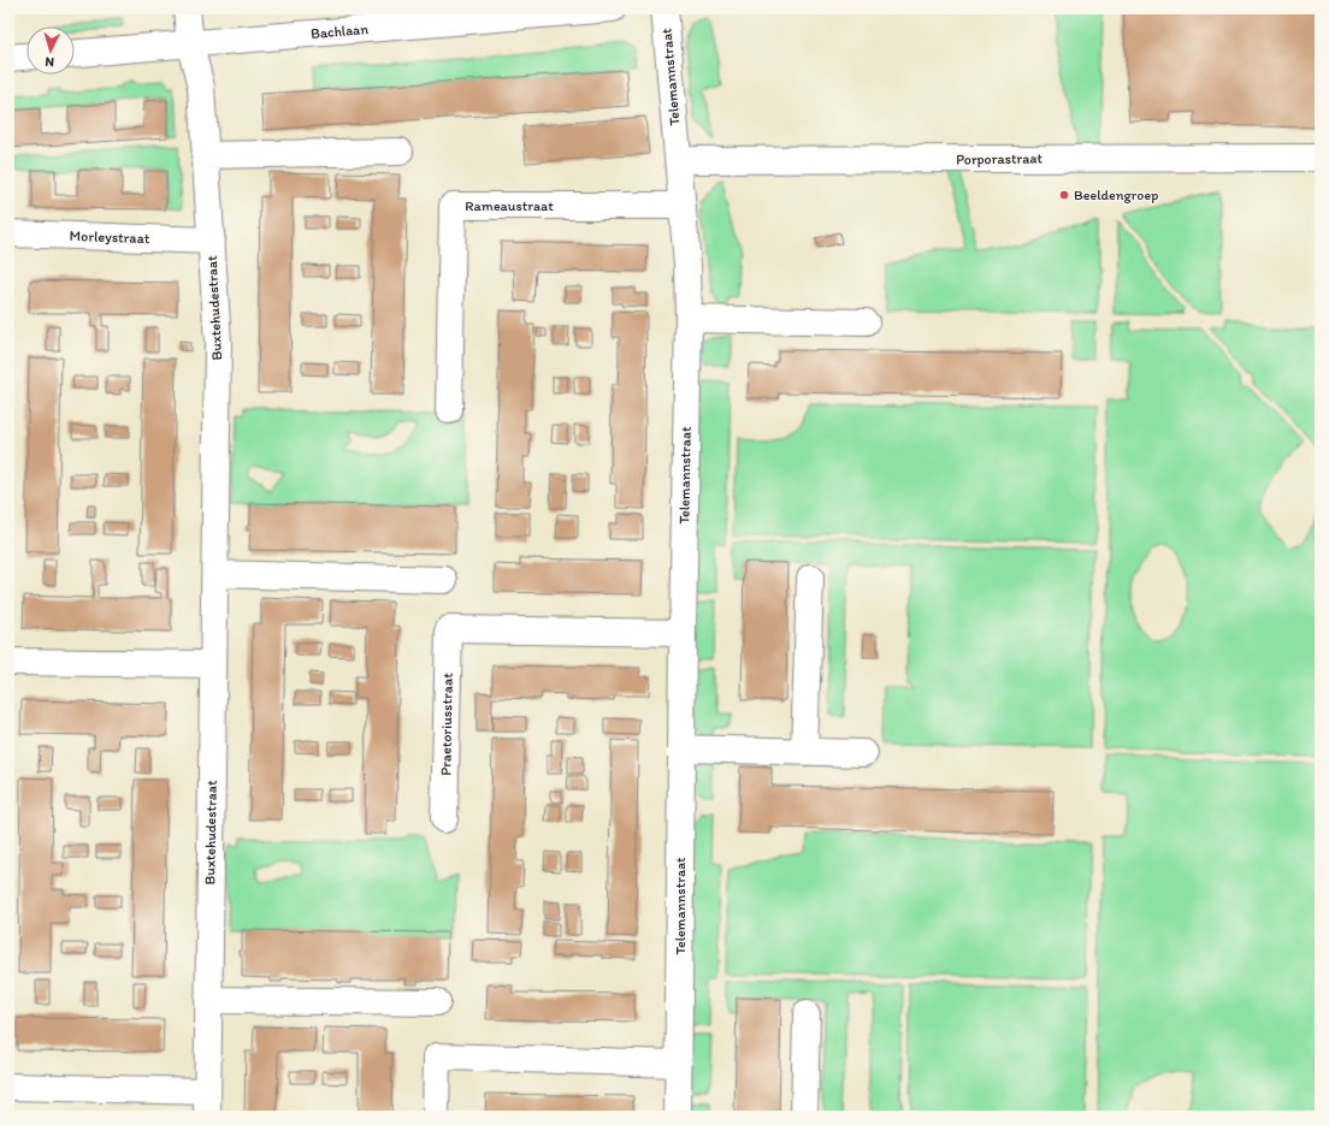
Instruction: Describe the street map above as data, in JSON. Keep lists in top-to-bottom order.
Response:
{
  "streets": {
    "street": [
      "Bachlaan",
      "Telemannstraat",
      "Porporastraat",
      "Rameaustraat",
      "Morleystraat",
      "Buxtehudestraat",
      "Praetoriusstraat"
    ]
  },
  "crossings": [
    ["Bachlaan", "Buxtehudestraat"],
    ["Telemannstraat", "Porporastraat"],
    ["Telemannstraat", "Rameaustraat"],
    ["Telemannstraat", "Praetoriusstraat"],
    ["Morleystraat", "Buxtehudestraat"]
  ],
  "places": ["Beeldengroep"],
  "north": "bottom"
}
